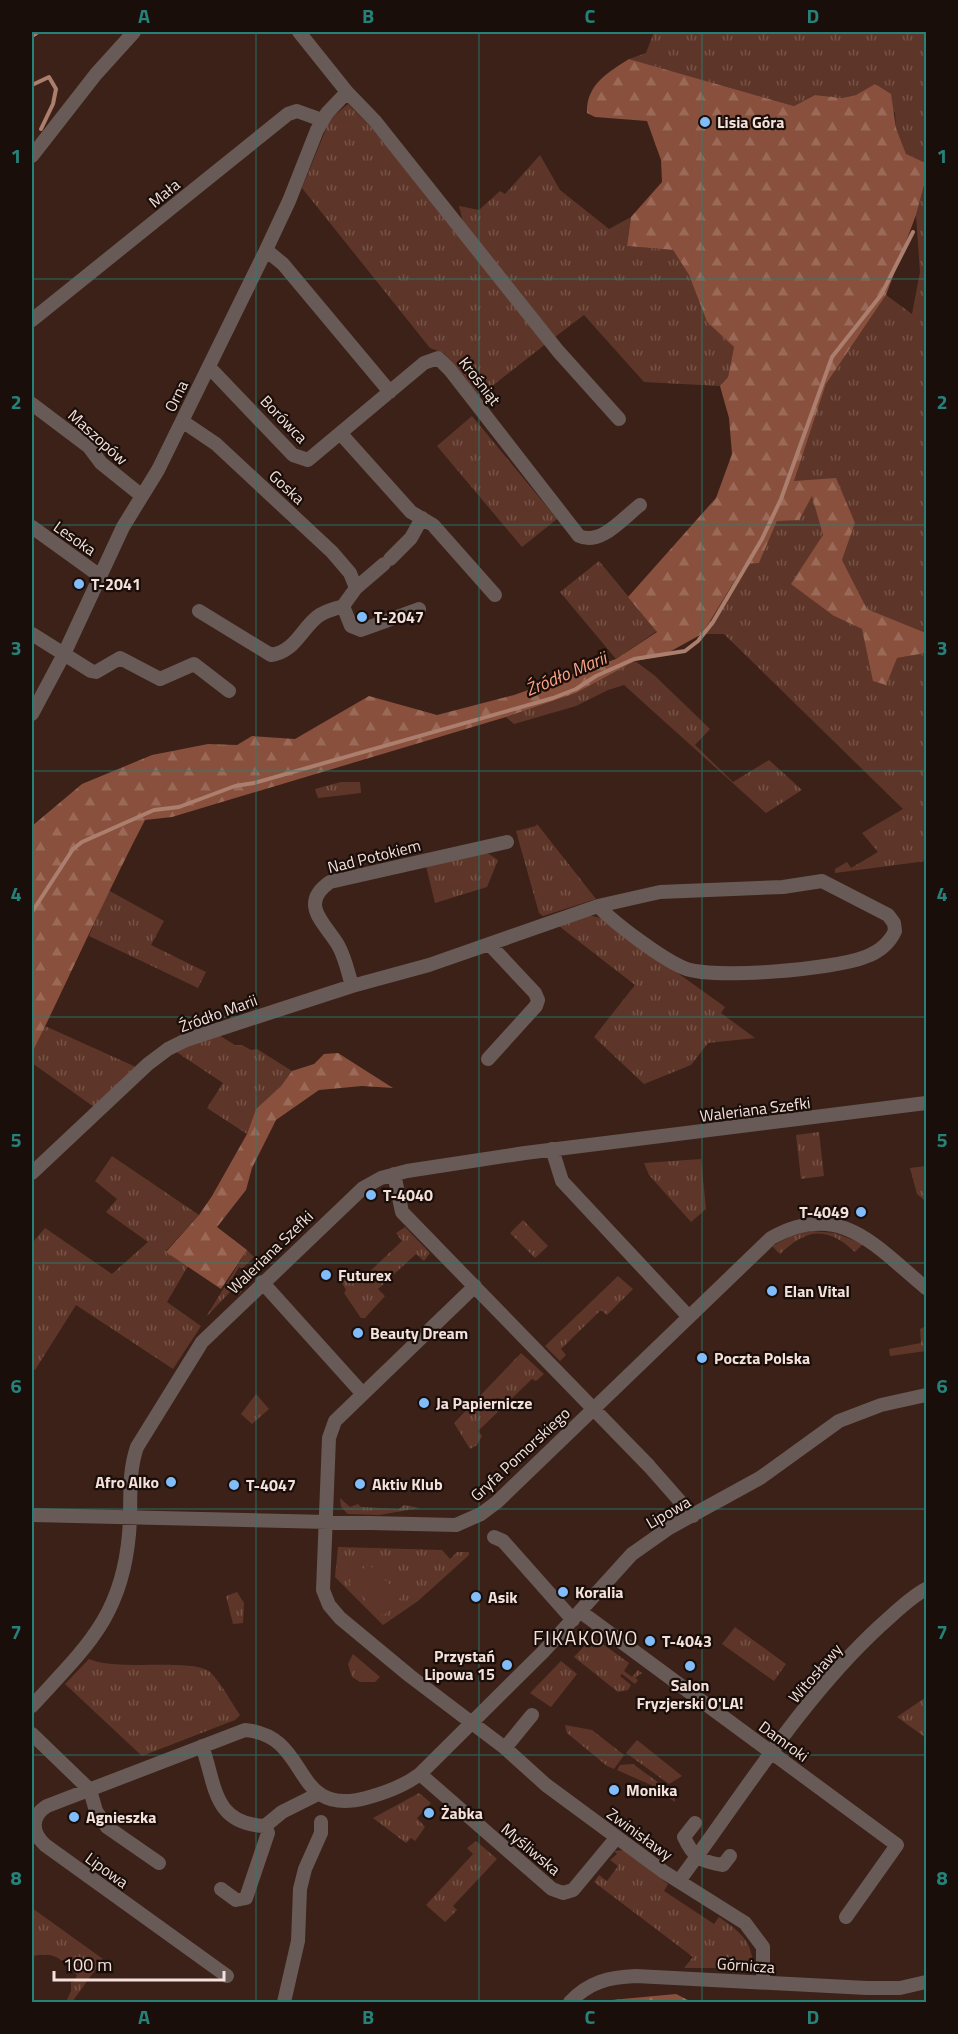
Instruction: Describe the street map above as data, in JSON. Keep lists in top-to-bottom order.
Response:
{
  "streets": {
    "street": [
      "Mała",
      "Krośniąt",
      "Orna",
      "Borówca",
      "Maszopów",
      "Goska",
      "Lesoka",
      "Nad Potokiem",
      "Źródło Marii",
      "Waleriana Szefki",
      "Gryfa Pomorskiego",
      "Lipowa",
      "Witosławy",
      "Damroki",
      "Zwinisławy",
      "Myśliwska",
      "Górnicza"
    ]
  },
  "crossings": [
    ["Mała", "Orna"],
    ["Krośniąt", "Borówca"],
    ["Orna", "Borówca"],
    ["Orna", "Maszopów"],
    ["Orna", "Goska"],
    ["Orna", "Lesoka"],
    ["Nad Potokiem", "Źródło Marii"],
    ["Waleriana Szefki", "Gryfa Pomorskiego"],
    ["Gryfa Pomorskiego", "Lipowa"],
    ["Lipowa", "Damroki"],
    ["Lipowa", "Zwinisławy"],
    ["Witosławy", "Damroki"],
    ["Witosławy", "Zwinisławy"],
    ["Zwinisławy", "Myśliwska"],
    ["Zwinisławy", "Górnicza"]
  ],
  "districts": ["FIKAKOWO"],
  "water": ["Źródło Marii"],
  "places": [
    "Lisia Góra",
    "T-2041",
    "T-2047",
    "T-4040",
    "T-4049",
    "Futurex",
    "Elan Vital",
    "Beauty Dream",
    "Poczta Polska",
    "Ja Papiernicze",
    "Afro Alko",
    "Aktiv Klub",
    "T-4047",
    "Koralia",
    "Asik",
    "T-4043",
    "Przystań Lipowa 15",
    "Salon Fryzjerski O'LA!",
    "Monika",
    "Żabka",
    "Agnieszka"
  ],
  "scale_bar": "100 m",
  "grid": {
    "columns": [
      "A",
      "B",
      "C",
      "D"
    ],
    "rows": [
      "1",
      "2",
      "3",
      "4",
      "5",
      "6",
      "7",
      "8"
    ]
  }
}
